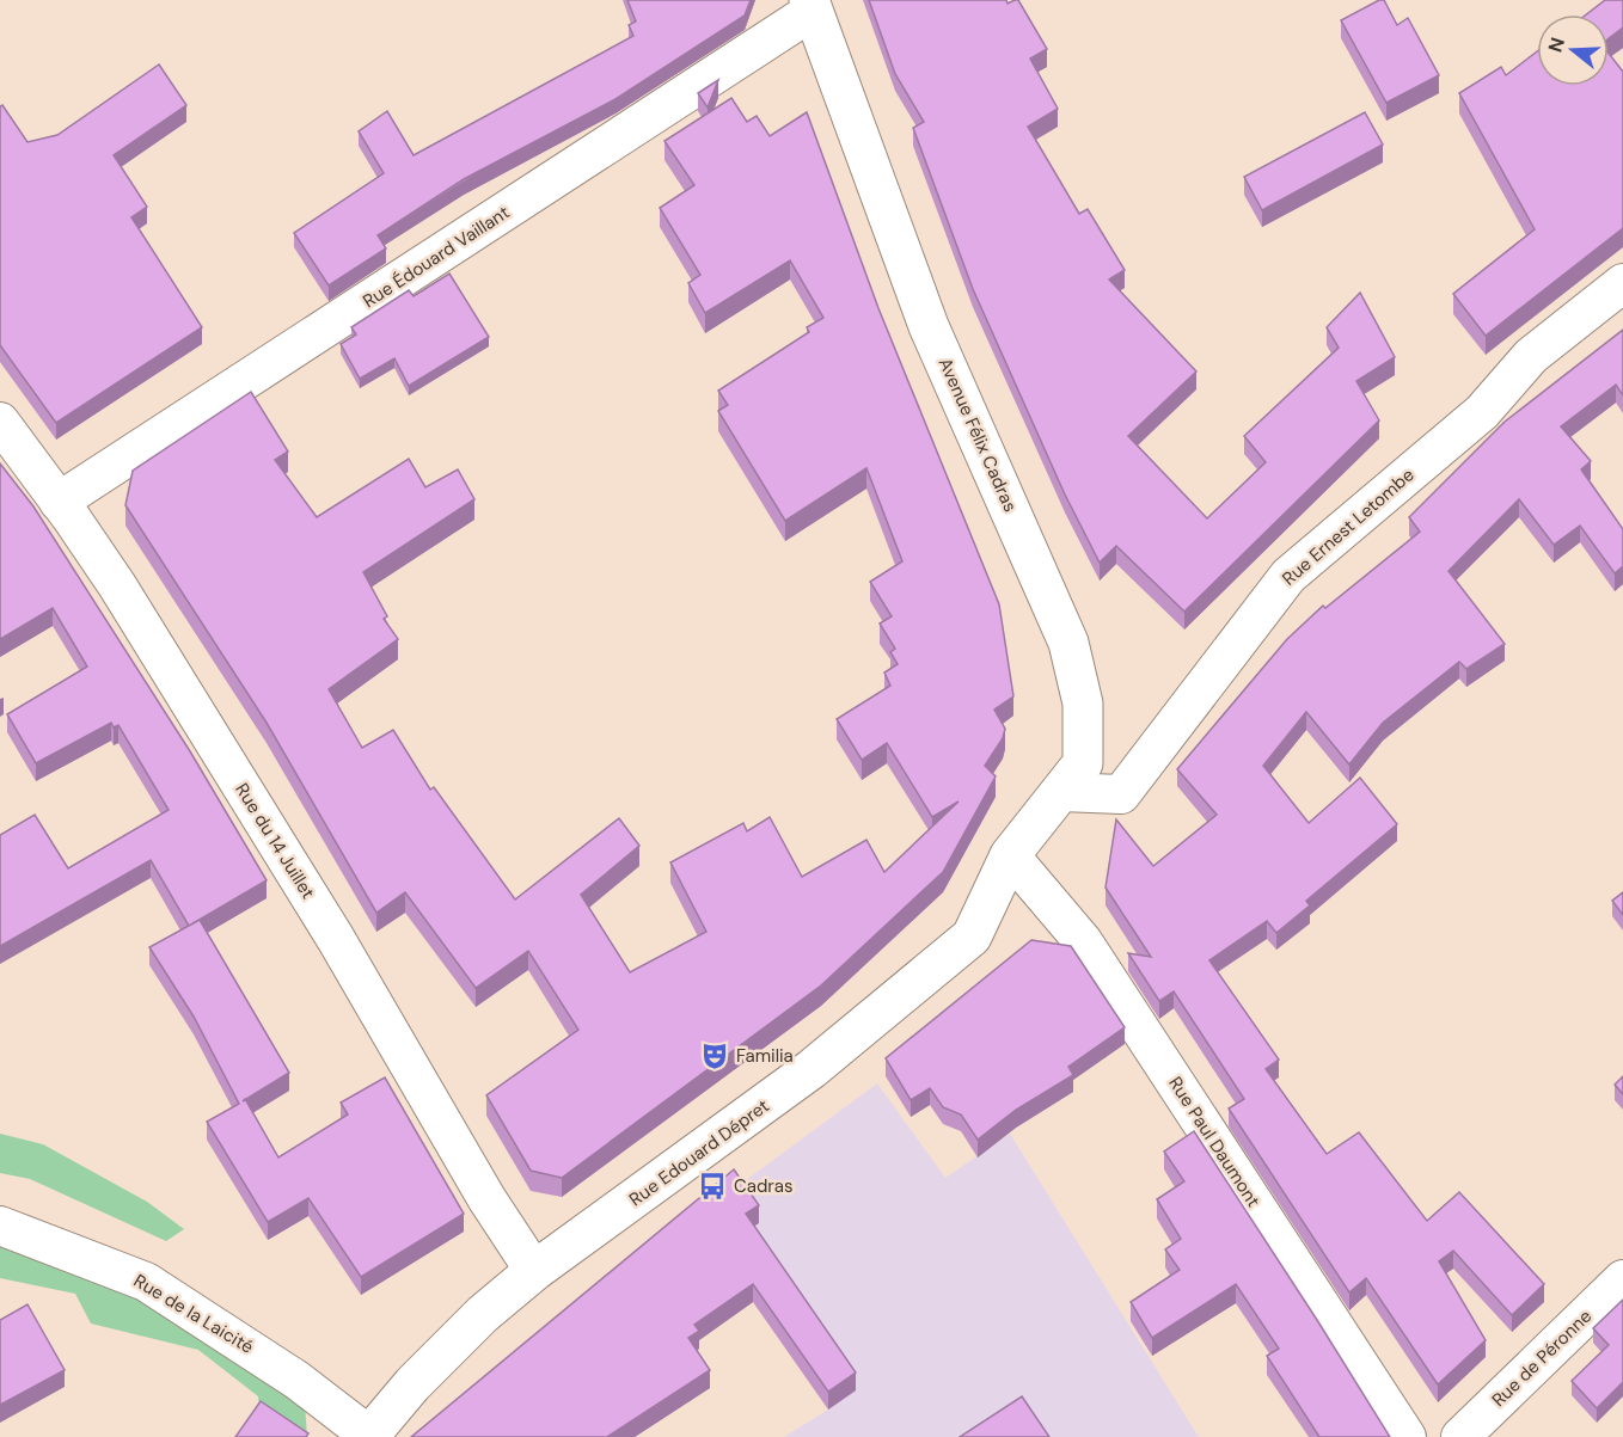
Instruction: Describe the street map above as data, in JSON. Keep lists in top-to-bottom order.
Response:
{
  "streets": {
    "street": [
      "Rue Édouard Vaillant",
      "Avenue Félix Cadras",
      "Rue Ernest Letombe",
      "Rue du 14 Juillet",
      "Rue Paul Daumont",
      "Rue Edouard Dépret",
      "Rue de la Laicité",
      "Rue de Péronne"
    ]
  },
  "crossings": [
    ["Rue Édouard Vaillant", "Avenue Félix Cadras"],
    ["Rue Édouard Vaillant", "Rue du 14 Juillet"],
    ["Avenue Félix Cadras", "Rue Ernest Letombe"],
    ["Avenue Félix Cadras", "Rue Paul Daumont"],
    ["Avenue Félix Cadras", "Rue Edouard Dépret"],
    ["Rue du 14 Juillet", "Rue Edouard Dépret"],
    ["Rue Paul Daumont", "Rue Edouard Dépret"],
    ["Rue Edouard Dépret", "Rue de la Laicité"]
  ],
  "places": {
    "theatre": ["Familia"],
    "bus stop": ["Cadras"]
  },
  "north": "left"
}
